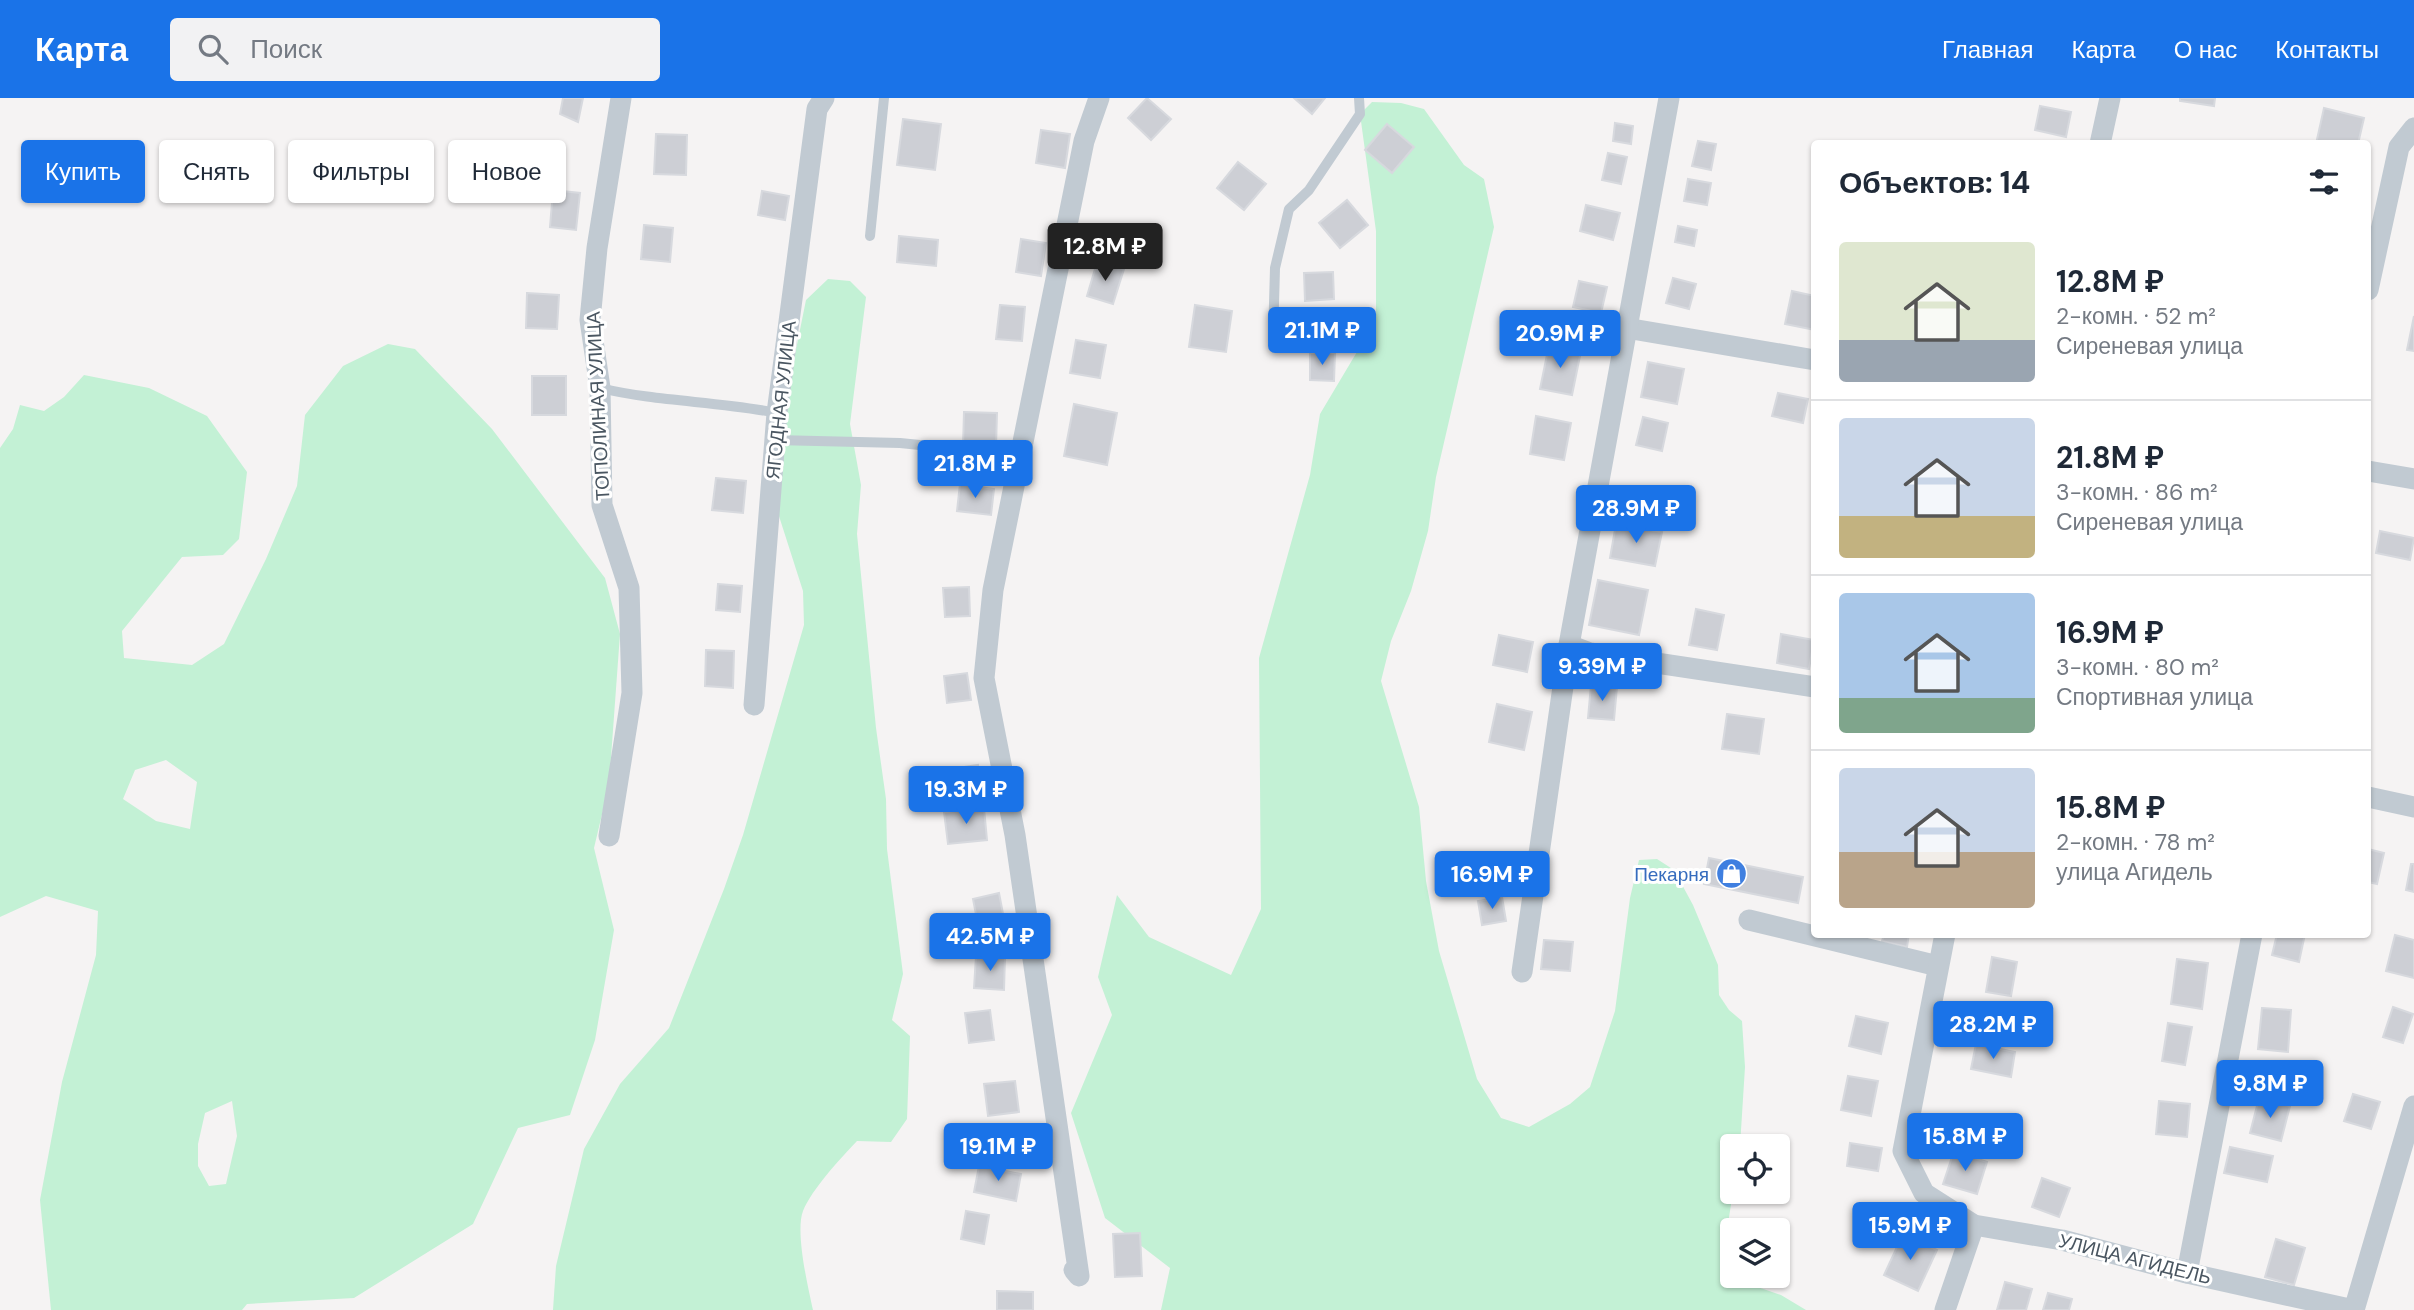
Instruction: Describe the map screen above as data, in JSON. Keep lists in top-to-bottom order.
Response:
{
  "streets": {
    "street": ["ЯГОДНАЯ УЛИЦА", "ТОПОЛИНАЯ УЛИЦА", "УЛИЦА АГИДЕЛЬ"]
  },
  "places": {
    "shop": ["Пекарня"]
  },
  "page": {
    "header": "Карта",
    "search": "Поиск",
    "nav": [
      "Главная",
      "Карта",
      "О нас",
      "Контакты"
    ],
    "chip": [
      "Купить",
      "Снять",
      "Фильтры",
      "Новое"
    ],
    "heading": "Объектов: 14",
    "price": [
      "12.8M ₽",
      "21.1M ₽",
      "20.9M ₽",
      "21.8M ₽",
      "28.9M ₽",
      "9.39M ₽",
      "19.3M ₽",
      "16.9M ₽",
      "42.5M ₽",
      "28.2M ₽",
      "9.8M ₽",
      "15.8M ₽",
      "19.1M ₽",
      "15.9M ₽"
    ],
    "list": [
      {
        "name": "12.8M ₽",
        "note": "2-комн. · 52 m² · Сиреневая улица"
      },
      {
        "name": "21.8M ₽",
        "note": "3-комн. · 86 m² · Сиреневая улица"
      },
      {
        "name": "16.9M ₽",
        "note": "3-комн. · 80 m² · Спортивная улица"
      },
      {
        "name": "15.8M ₽",
        "note": "2-комн. · 78 m² · улица Агидель"
      }
    ]
  }
}
